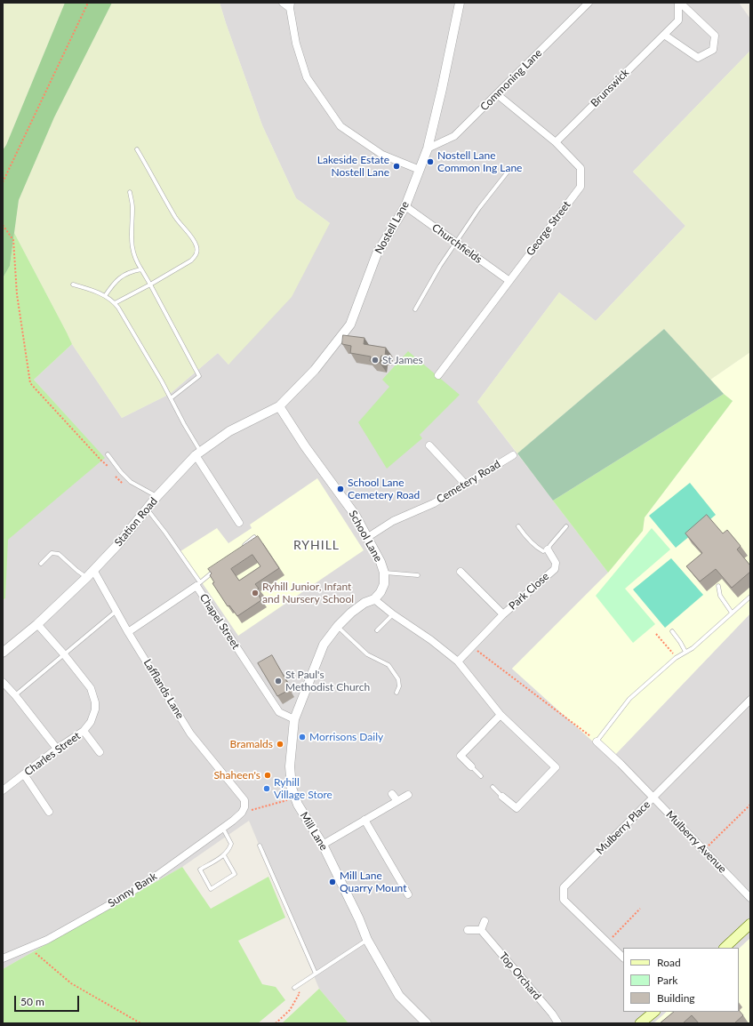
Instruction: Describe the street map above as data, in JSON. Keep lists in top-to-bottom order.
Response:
{
  "streets": {
    "street": [
      "Commoning Lane",
      "Brunswick",
      "Nostell Lane",
      "George Street",
      "Churchfields",
      "Cemetery Road",
      "Station Road",
      "School Lane",
      "Park Close",
      "Chapel Street",
      "Lafflands Lane",
      "Charles Street",
      "Mulberry Place",
      "Mill Lane",
      "Mulberry Avenue",
      "Sunny Bank",
      "Top Orchard"
    ]
  },
  "crossings": [
    ["Commoning Lane", "Nostell Lane"],
    ["Commoning Lane", "George Street"],
    ["Brunswick", "George Street"],
    ["Nostell Lane", "Churchfields"],
    ["Nostell Lane", "Station Road"],
    ["Nostell Lane", "School Lane"],
    ["George Street", "Churchfields"],
    ["Cemetery Road", "School Lane"],
    ["Station Road", "School Lane"],
    ["Station Road", "Lafflands Lane"],
    ["Station Road", "Charles Street"],
    ["School Lane", "Mill Lane"],
    ["Chapel Street", "Lafflands Lane"],
    ["Chapel Street", "Mill Lane"],
    ["Lafflands Lane", "Sunny Bank"],
    ["Mulberry Place", "Mulberry Avenue"]
  ],
  "districts": ["RYHILL"],
  "places": [
    "Nostell Lane Common Ing Lane",
    "Lakeside Estate Nostell Lane",
    "St James",
    "School Lane Cemetery Road",
    "Ryhill Junior, Infant and Nursery School",
    "St Paul's Methodist Church",
    "Morrisons Daily",
    "Bramalds",
    "Shaheen's",
    "Ryhill Village Store",
    "Mill Lane Quarry Mount"
  ],
  "legend": ["Road", "Park", "Building"],
  "scale_bar": "50 m"
}
